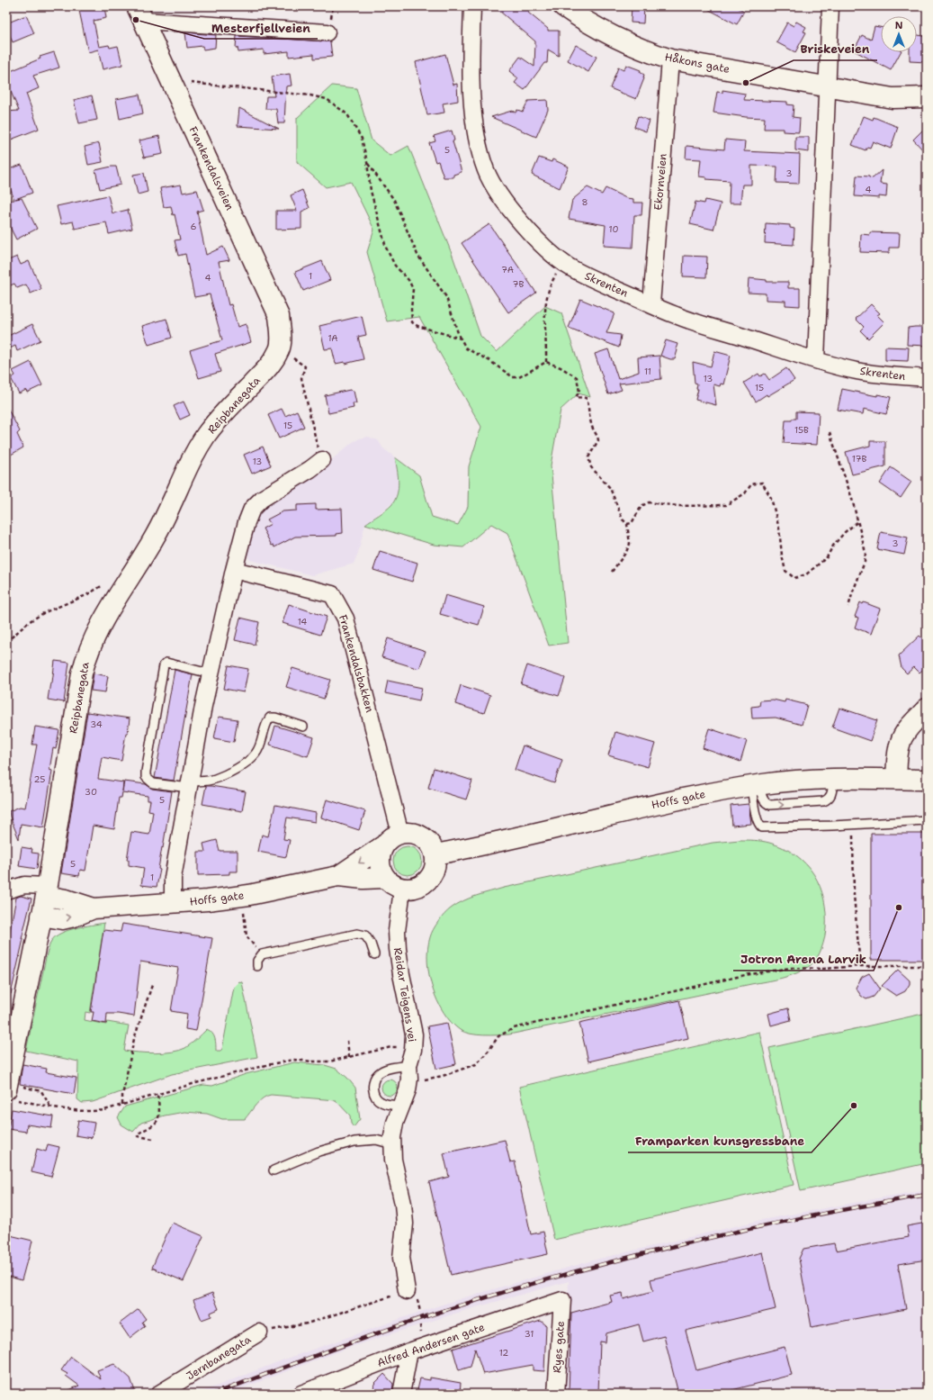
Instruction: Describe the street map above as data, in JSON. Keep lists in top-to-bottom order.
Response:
{
  "streets": {
    "main road": [
      "Håkons gate",
      "Frankendalsveien",
      "Reipbanegata",
      "Hoffs gate"
    ],
    "street": [
      "Ekornveien",
      "Skrenten",
      "Frankendalsbakken",
      "Reidar Teigens vei",
      "Alfred Andersen gate",
      "Ryes gate",
      "Jernbanegata"
    ]
  },
  "crossings": [
    ["Håkons gate", "Ekornveien"],
    ["Frankendalsveien", "Reipbanegata"],
    ["Ekornveien", "Skrenten"],
    ["Reipbanegata", "Hoffs gate"],
    ["Frankendalsbakken", "Hoffs gate"],
    ["Frankendalsbakken", "Reidar Teigens vei"],
    ["Hoffs gate", "Reidar Teigens vei"],
    ["Alfred Andersen gate", "Ryes gate"]
  ],
  "places": [
    "Mesterfjellveien",
    "Briskeveien",
    "Jotron Arena Larvik",
    "Framparken kunsgressbane"
  ],
  "house_numbers": [
    "5",
    "3",
    "4",
    "8",
    "6",
    "10",
    "7A",
    "1",
    "4",
    "7B",
    "1A",
    "11",
    "13",
    "15",
    "15",
    "15B",
    "17B",
    "13",
    "3",
    "14",
    "34",
    "25",
    "30",
    "5",
    "5",
    "1",
    "31",
    "12"
  ],
  "north": "top"
}
